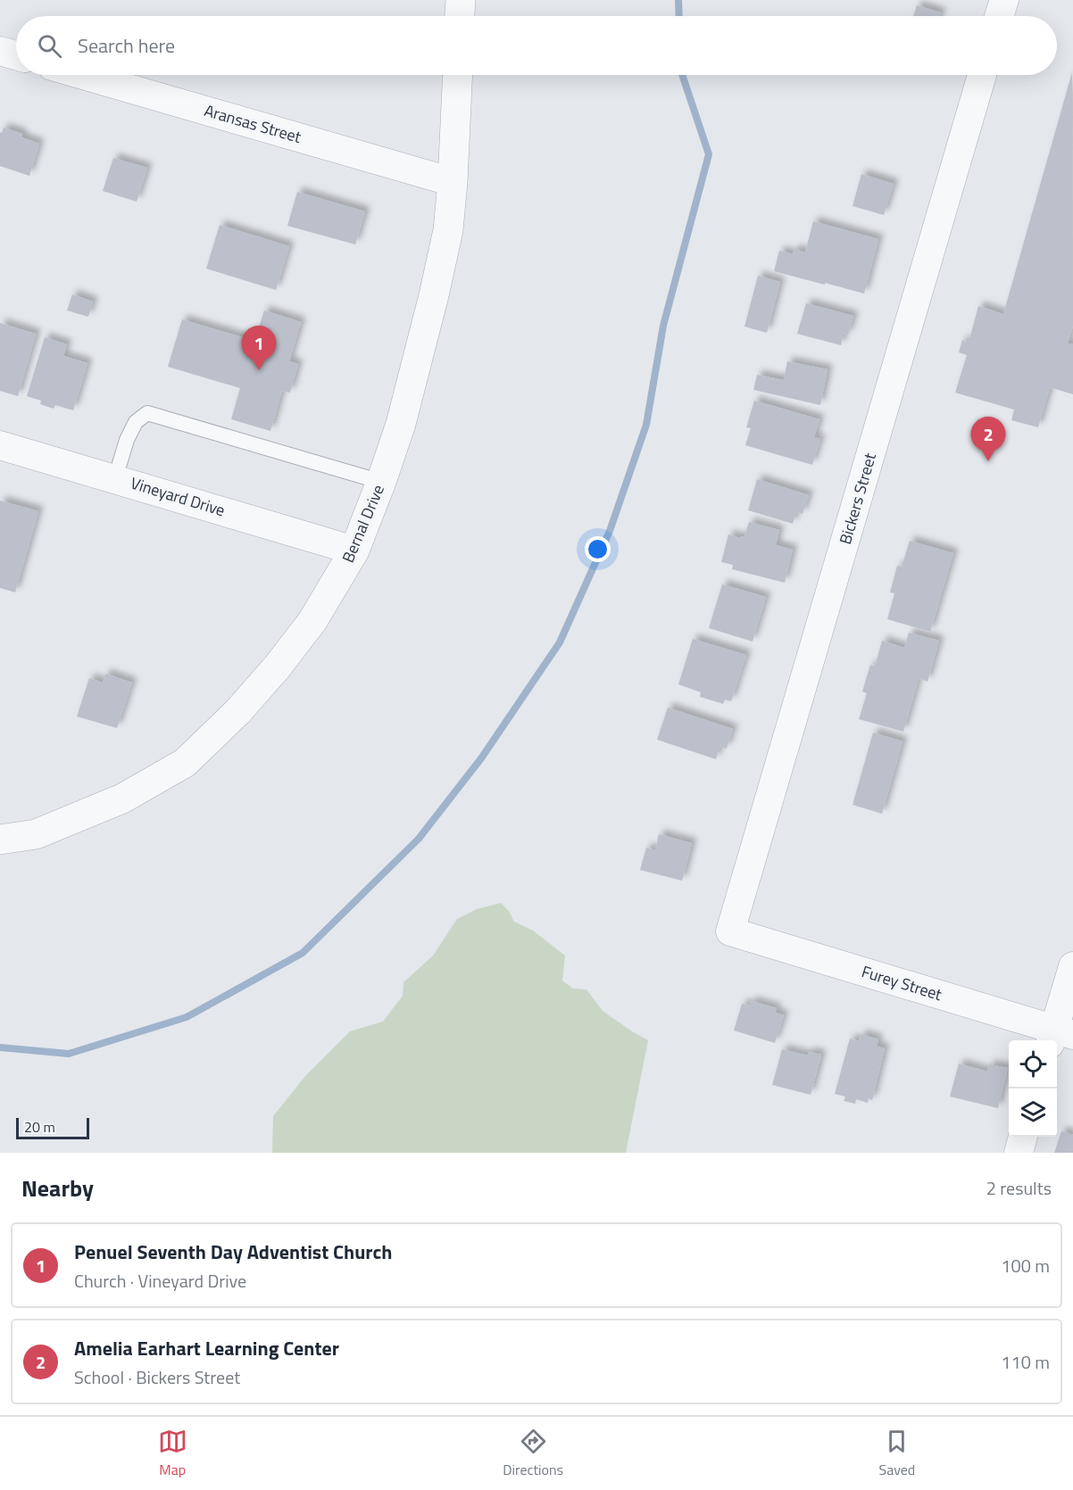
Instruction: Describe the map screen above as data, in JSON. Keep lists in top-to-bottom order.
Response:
{
  "streets": {
    "street": [
      "Aransas Street",
      "Vineyard Drive",
      "Bickers Street",
      "Bernal Drive",
      "Furey Street"
    ]
  },
  "crossings": [
    ["Aransas Street", "Bernal Drive"],
    ["Vineyard Drive", "Bernal Drive"],
    ["Bickers Street", "Furey Street"]
  ],
  "scale_bar": "20 m",
  "page": {
    "search": "Search here",
    "pins": ["1", "2"],
    "scale": "20 m",
    "heading": ["Nearby", "2 results"],
    "list": [
      {
        "mark": "1",
        "name": "Penuel Seventh Day Adventist Church",
        "note": "Church · Vineyard Drive",
        "value": "100 m"
      },
      {
        "mark": "2",
        "name": "Amelia Earhart Learning Center",
        "note": "School · Bickers Street",
        "value": "110 m"
      }
    ],
    "nav": ["Map", "Directions", "Saved"]
  }
}
